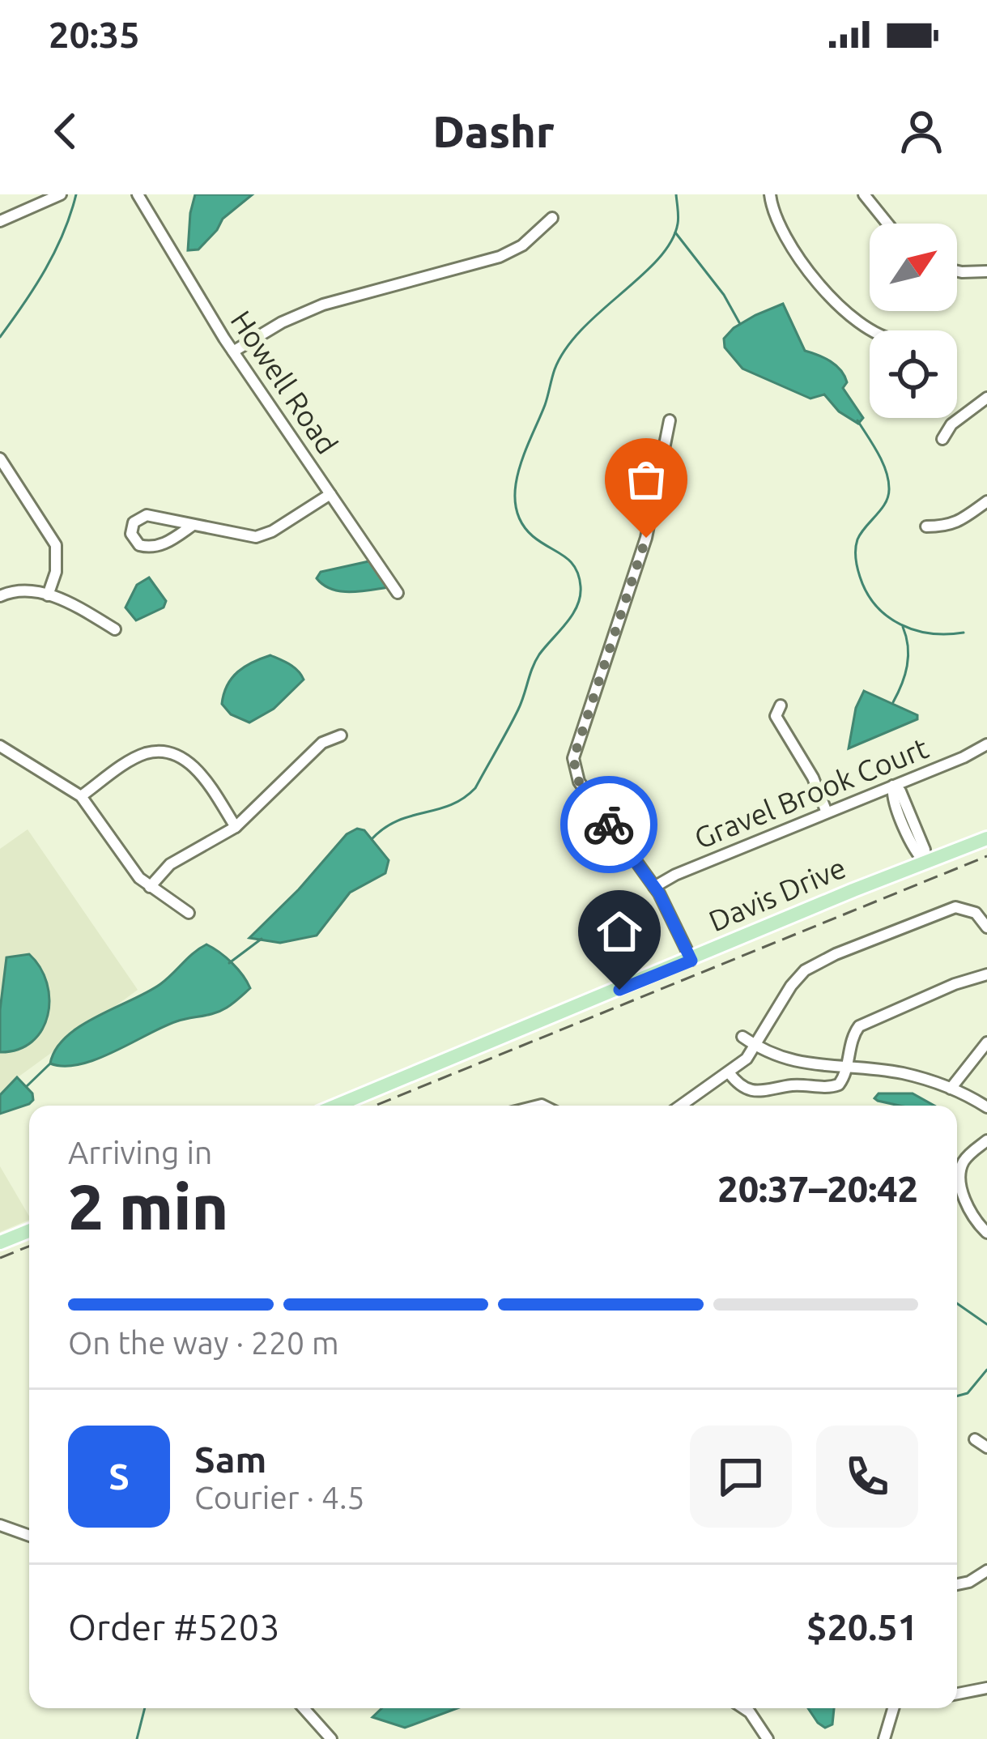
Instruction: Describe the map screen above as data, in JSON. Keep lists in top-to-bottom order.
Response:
{
  "streets": {
    "main road": ["Davis Drive"],
    "street": ["Howell Road", "Gravel Brook Court"]
  },
  "north": "top right",
  "page": {
    "status": "20:35",
    "header": "Dashr",
    "heading": ["2 min", "Arriving in", "20:37–20:42"],
    "panel": [
      "Sam",
      "Courier · 4.5",
      "Order #5203",
      "$20.51"
    ],
    "bar": "On the way · 220 m",
    "round": "S"
  }
}
